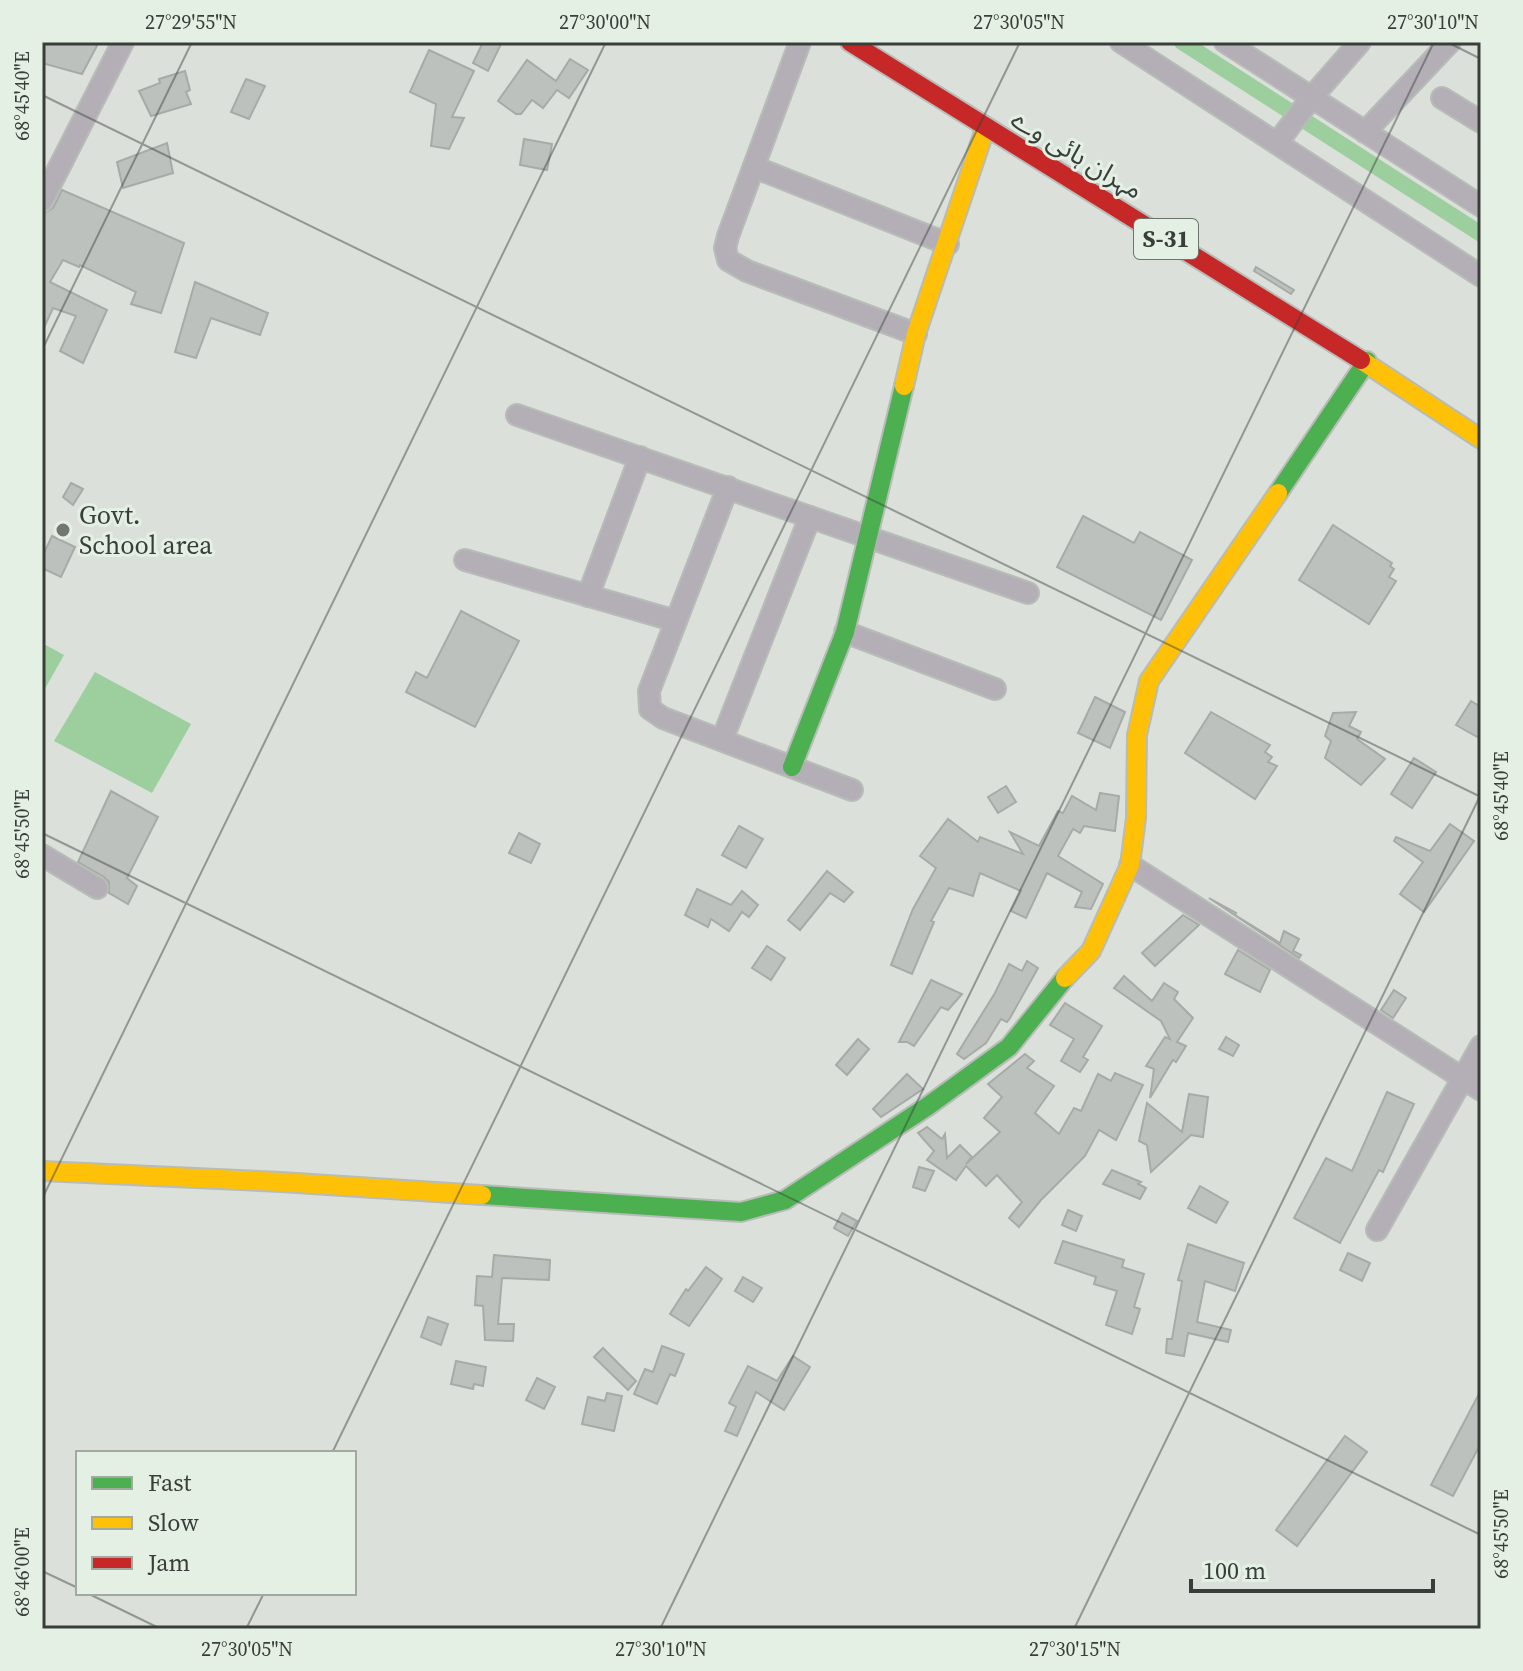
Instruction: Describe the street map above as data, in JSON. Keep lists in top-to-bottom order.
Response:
{
  "streets": {
    "street": ["مہران ہائی وے", "S-31"]
  },
  "places": ["Govt. School area"],
  "legend": ["Fast", "Slow", "Jam"],
  "scale_bar": "100 m",
  "coordinates": [
    "27°29'55\"N",
    "27°30'00\"N",
    "27°30'05\"N",
    "27°30'10\"N",
    "68°45'40\"E",
    "68°45'50\"E",
    "68°46'00\"E",
    "27°30'15\"N"
  ]
}
